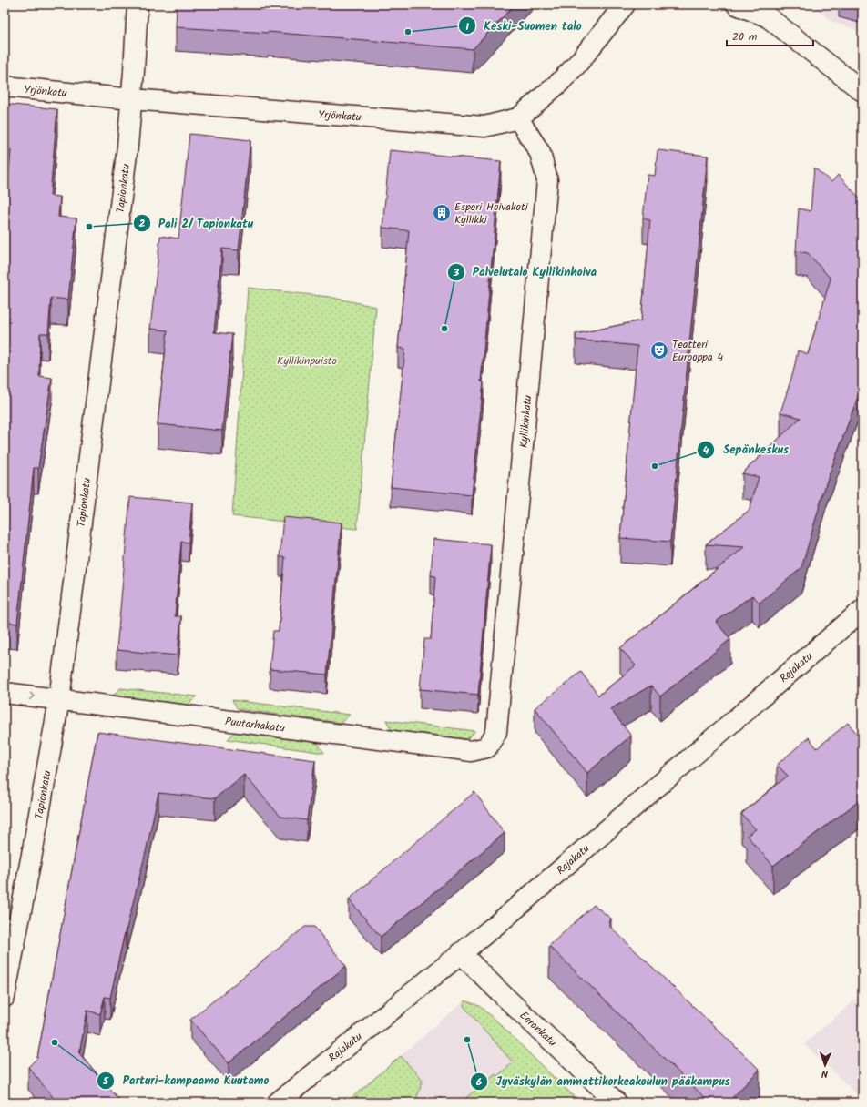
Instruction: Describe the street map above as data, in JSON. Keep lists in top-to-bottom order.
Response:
{
  "streets": {
    "street": [
      "Yrjönkatu",
      "Tapionkatu",
      "Kyllikinkatu",
      "Rajakatu",
      "Puutarhakatu",
      "Eeronkatu"
    ]
  },
  "crossings": [
    ["Yrjönkatu", "Tapionkatu"],
    ["Yrjönkatu", "Kyllikinkatu"],
    ["Tapionkatu", "Puutarhakatu"],
    ["Kyllikinkatu", "Puutarhakatu"],
    ["Rajakatu", "Eeronkatu"]
  ],
  "parks": ["Kyllikinpuisto"],
  "places": {
    "other": [
      "Keski-Suomen talo",
      "Pali 2/ Tapionkatu",
      "Palvelutalo Kyllikinhoiva",
      "Sepänkeskus",
      "Jyväskylän ammattikorkeakoulun pääkampus",
      "Parturi-kampaamo Kuutamo"
    ],
    "building": ["Esperi Hoivakoti Kyllikki"],
    "theatre": ["Teatteri Eurooppa 4"]
  },
  "scale_bar": "20 m",
  "north": "bottom"
}
